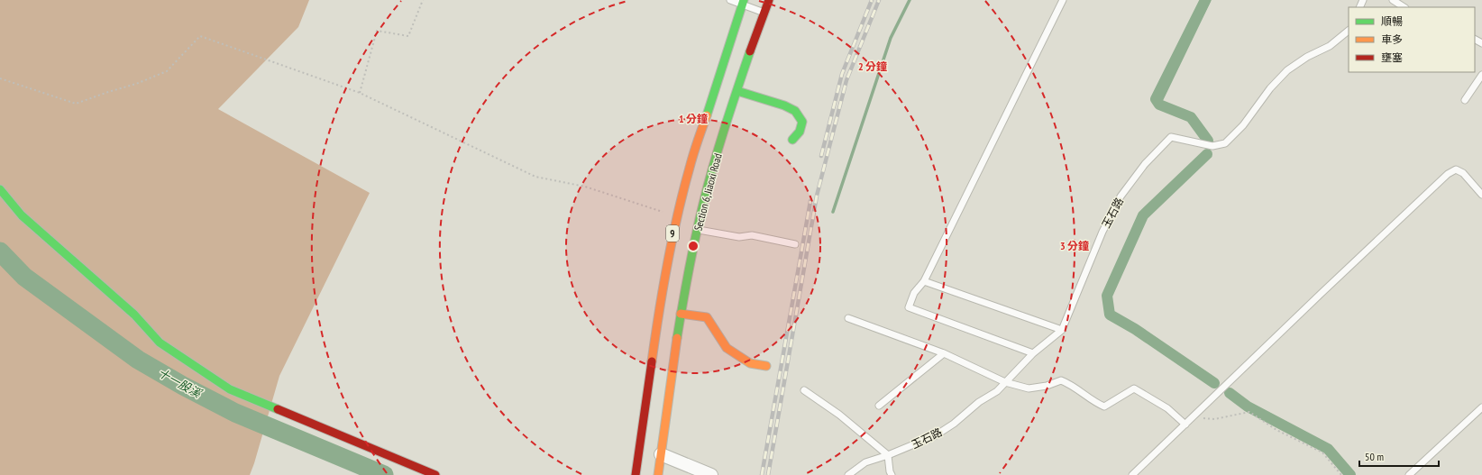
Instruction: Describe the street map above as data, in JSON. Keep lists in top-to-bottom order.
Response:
{
  "streets": {
    "main road": ["Section 6, Jiaoxi Road", "9"],
    "lane": ["玉石路"]
  },
  "water": ["十一股溪"],
  "legend": ["順暢", "車多", "壅塞"],
  "scale_bar": "50 m",
  "rings": ["2 分鐘", "1 分鐘", "3 分鐘"]
}
